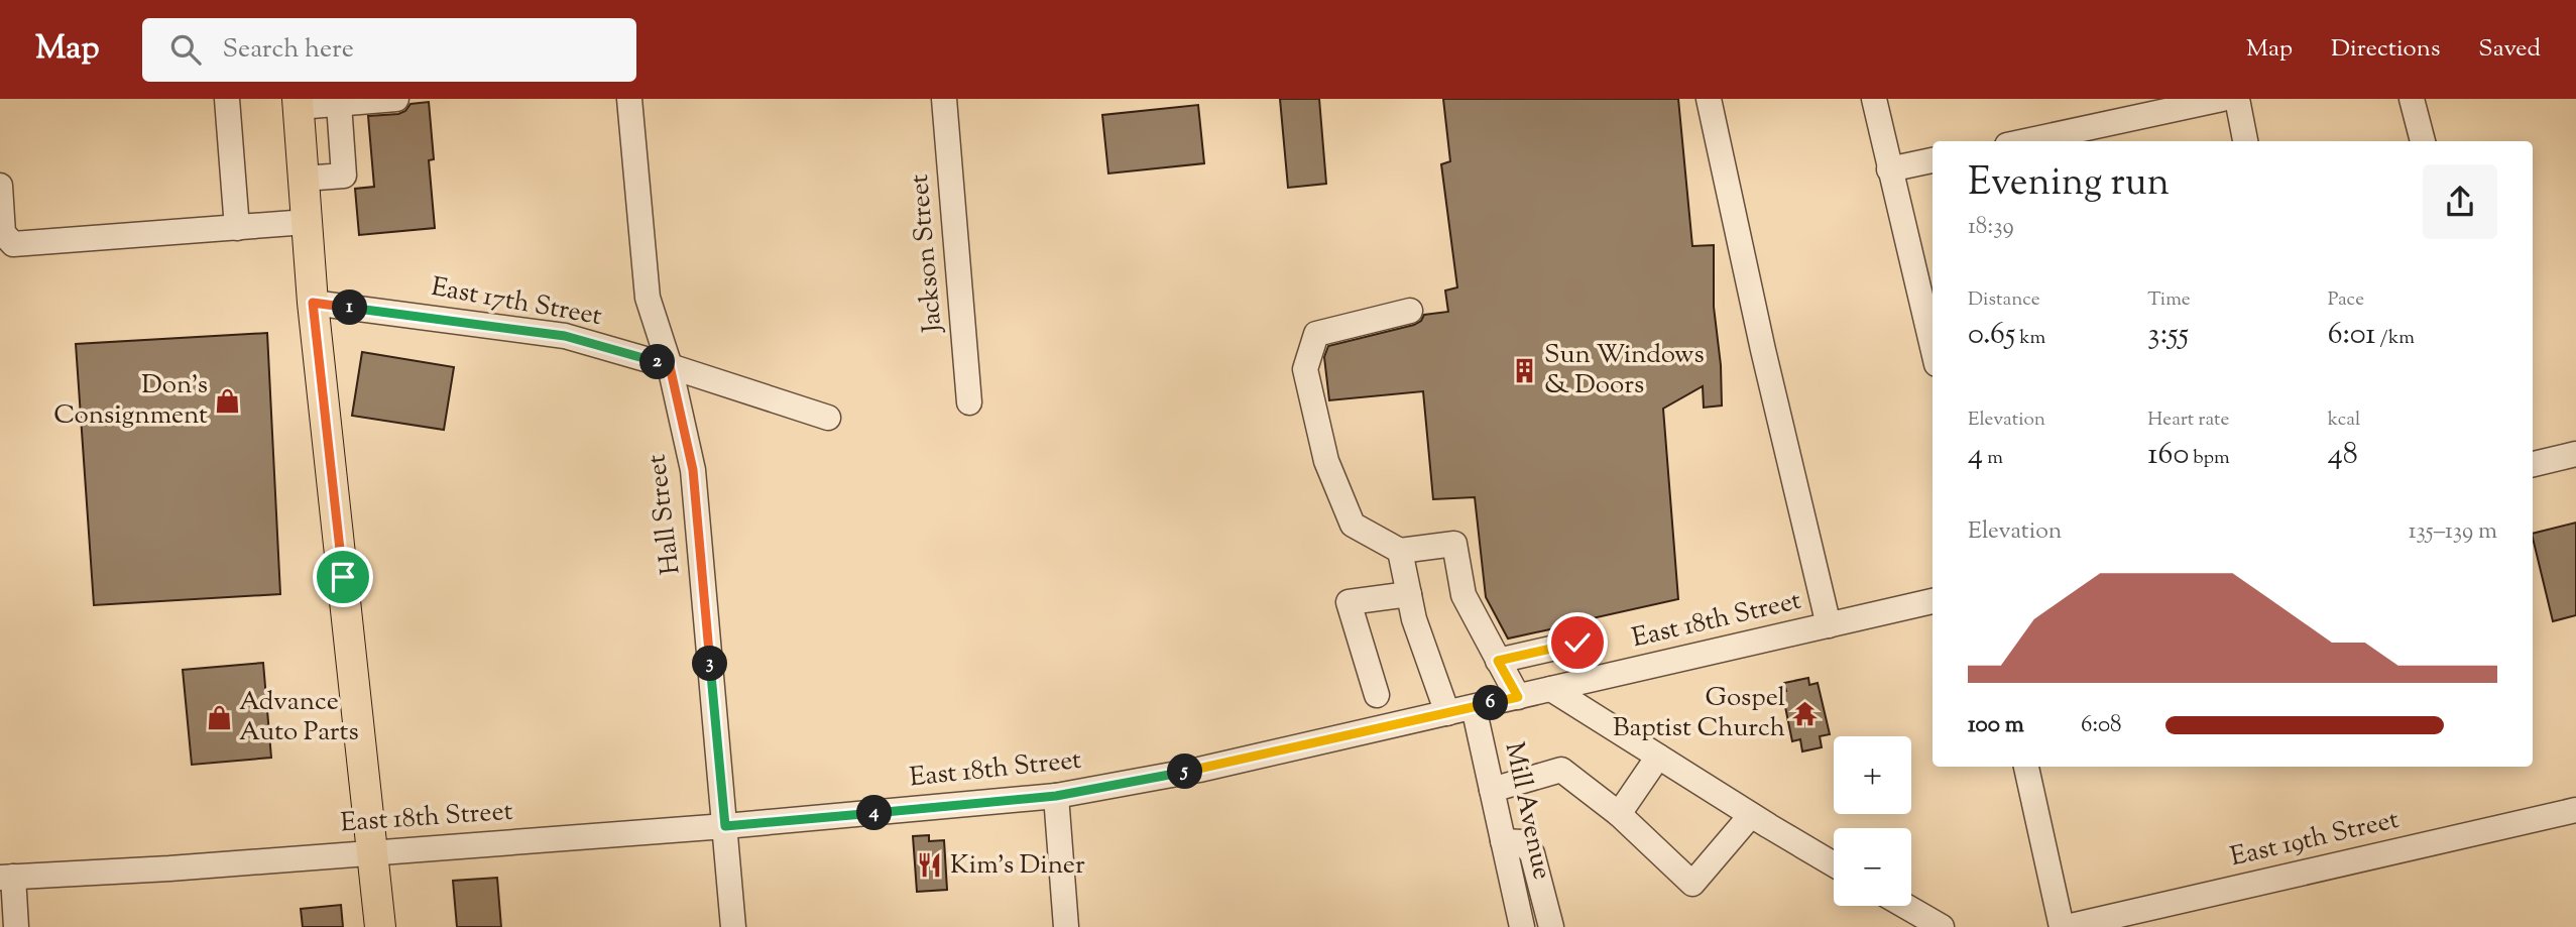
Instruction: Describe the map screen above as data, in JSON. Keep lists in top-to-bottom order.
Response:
{
  "streets": {
    "street": [
      "Jackson Street",
      "East 17th Street",
      "Hall Street",
      "East 18th Street",
      "Mill Avenue",
      "East 19th Street"
    ]
  },
  "crossings": [
    ["East 17th Street", "Hall Street"],
    ["Hall Street", "East 18th Street"],
    ["East 18th Street", "Mill Avenue"]
  ],
  "places": {
    "building": ["Sun Windows & Doors"],
    "shop": ["Don's Consignment", "Advance Auto Parts"],
    "temple": ["Gospel Baptist Church"],
    "restaurant": ["Kim's Diner"]
  },
  "page": {
    "header": "Map",
    "search": "Search here",
    "nav": ["Map", "Directions", "Saved"],
    "heading": ["Evening run", "18:39"],
    "stats": [
      ["Distance", "0.65 km"],
      ["Time", "3:55"],
      ["Pace", "6:01 /km"],
      ["Elevation", "4 m"],
      ["Heart rate", "160 bpm"],
      ["kcal", "48"]
    ],
    "pins": [
      "1",
      "2",
      "3",
      "6",
      "5",
      "4"
    ],
    "chart": ["Elevation", "135–139 m"],
    "list": [
      {
        "name": "100 m",
        "note": "6:08"
      }
    ],
    "map_buttons": ["+", "−"]
  }
}
